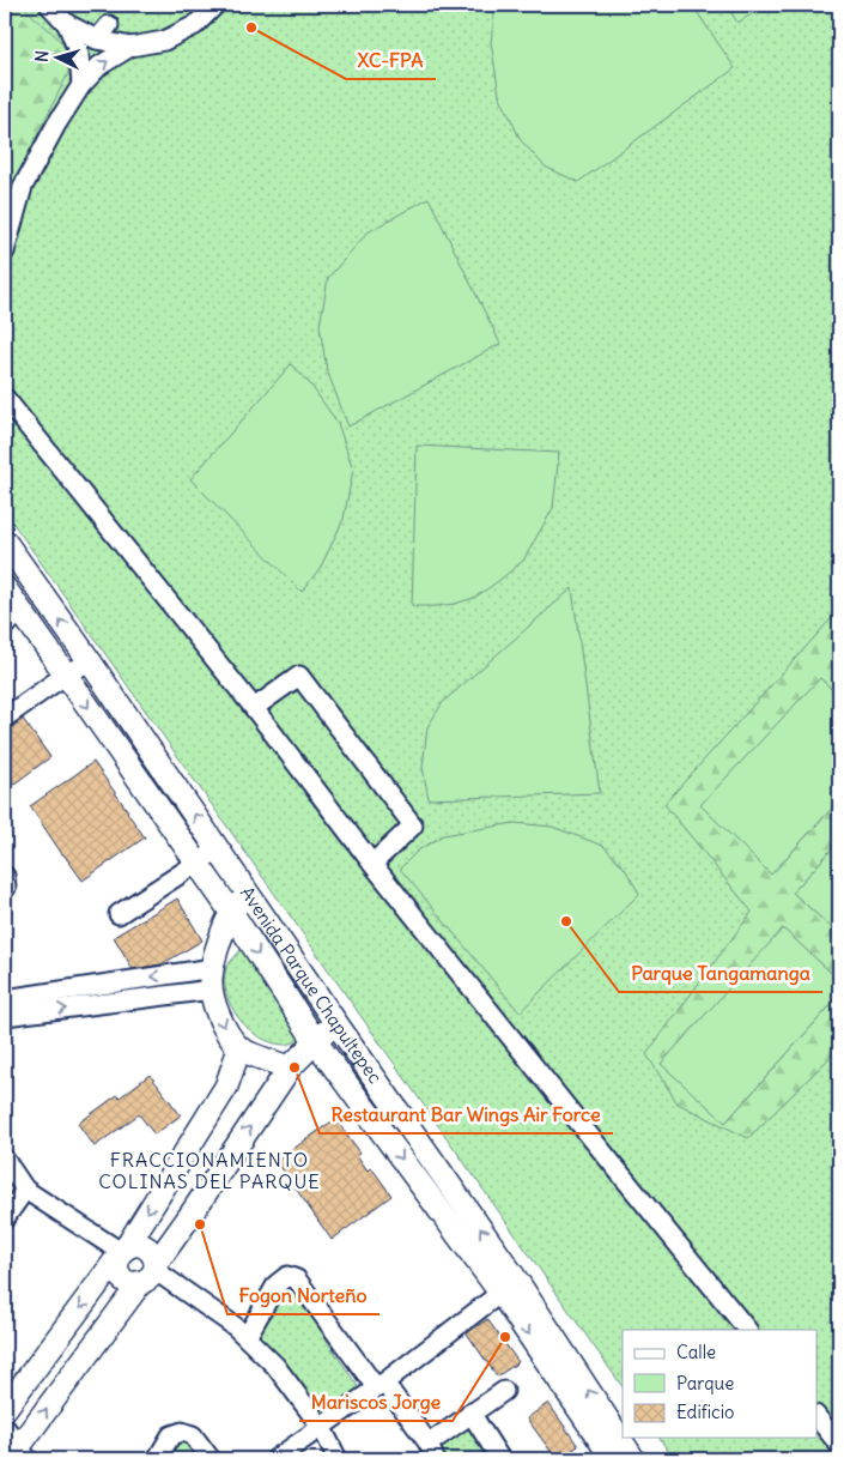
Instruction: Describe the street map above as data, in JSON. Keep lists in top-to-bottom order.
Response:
{
  "streets": {
    "main road": ["Avenida Parque Chapultepec"]
  },
  "districts": ["FRACCIONAMIENTO COLINAS DEL PARQUE"],
  "places": [
    "XC-FPA",
    "Parque Tangamanga",
    "Restaurant Bar Wings Air Force",
    "Fogon Norteño",
    "Mariscos Jorge"
  ],
  "legend": ["Calle", "Parque", "Edificio"],
  "north": "left"
}
